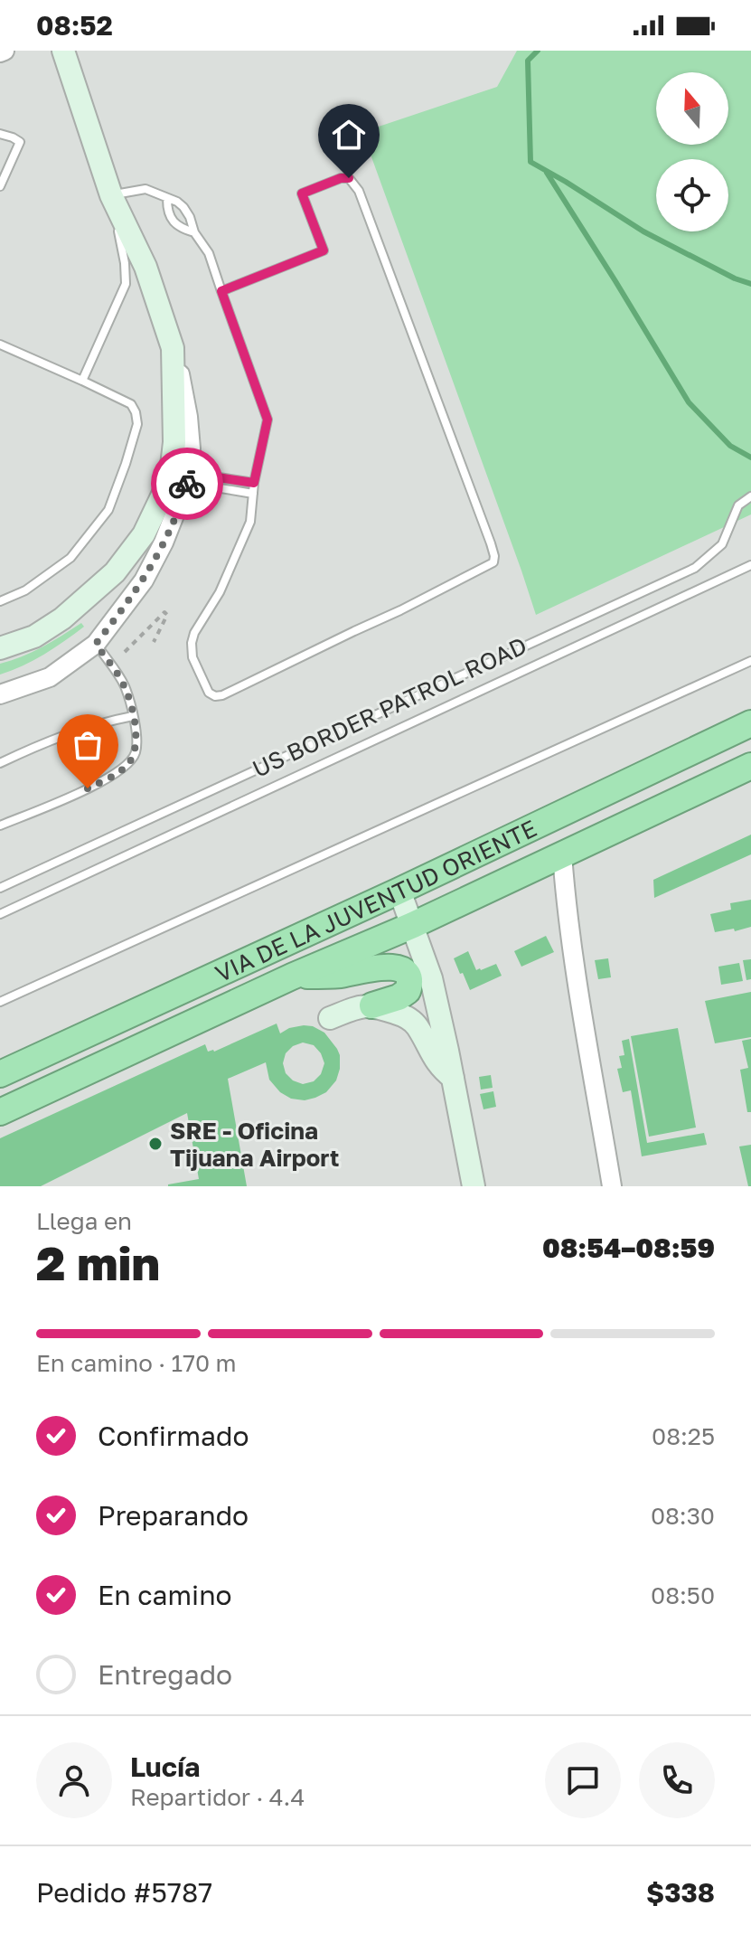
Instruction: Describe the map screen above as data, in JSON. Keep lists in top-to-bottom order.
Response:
{
  "streets": {
    "highway": ["VIA DE LA JUVENTUD ORIENTE"],
    "lane": ["US BORDER PATROL ROAD"]
  },
  "places": ["SRE - Oficina Tijuana Airport"],
  "north": "top",
  "page": {
    "status": "08:52",
    "heading": ["2 min", "Llega en", "08:54–08:59"],
    "panel": [
      "Lucía",
      "Repartidor · 4.4",
      "Pedido #5787",
      "$338"
    ],
    "bar": "En camino · 170 m",
    "list": [
      ["Confirmado", "08:25"],
      ["Preparando", "08:30"],
      ["En camino", "08:50"],
      "Entregado"
    ]
  }
}
